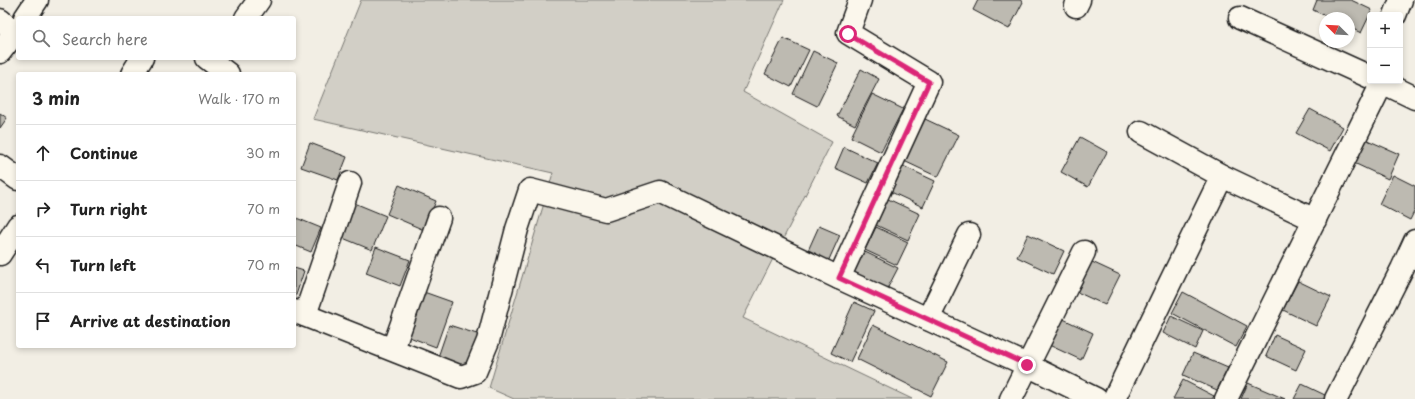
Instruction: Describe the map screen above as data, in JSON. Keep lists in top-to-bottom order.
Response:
{
  "north": "top left",
  "page": {
    "map_buttons": ["+", "−"],
    "search": "Search here",
    "heading": ["3 min", "Walk · 170 m"],
    "list": [
      ["Continue", "30 m"],
      ["Turn right", "70 m"],
      ["Turn left", "70 m"],
      "Arrive at destination"
    ]
  }
}
